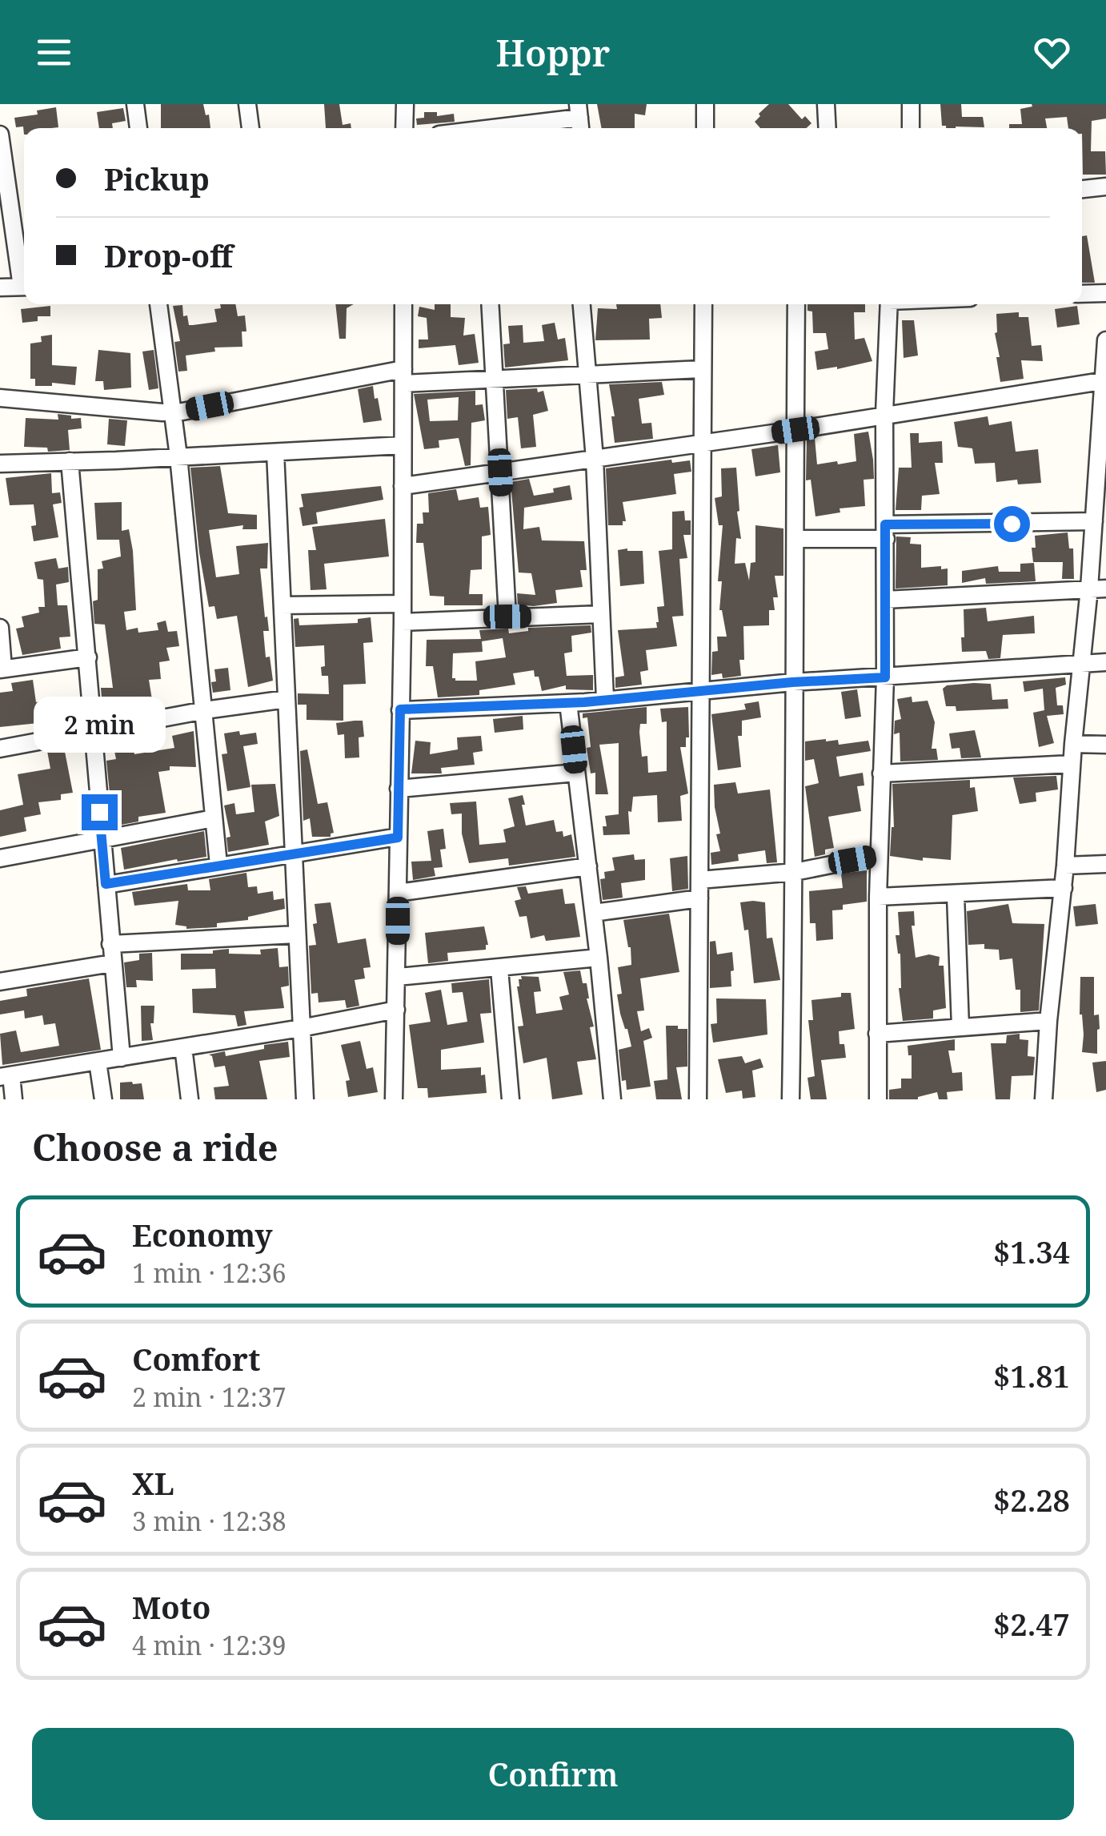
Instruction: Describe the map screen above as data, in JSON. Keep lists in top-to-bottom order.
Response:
{
  "page": {
    "header": "Hoppr",
    "banner": ["Pickup", "Drop-off"],
    "bubble": "2 min",
    "heading": "Choose a ride",
    "list": [
      {
        "name": "Economy",
        "note": "1 min · 12:36",
        "value": "$1.34"
      },
      {
        "name": "Comfort",
        "note": "2 min · 12:37",
        "value": "$1.81"
      },
      {
        "name": "XL",
        "note": "3 min · 12:38",
        "value": "$2.28"
      },
      {
        "name": "Moto",
        "note": "4 min · 12:39",
        "value": "$2.47"
      }
    ],
    "buttons": "Confirm"
  }
}
